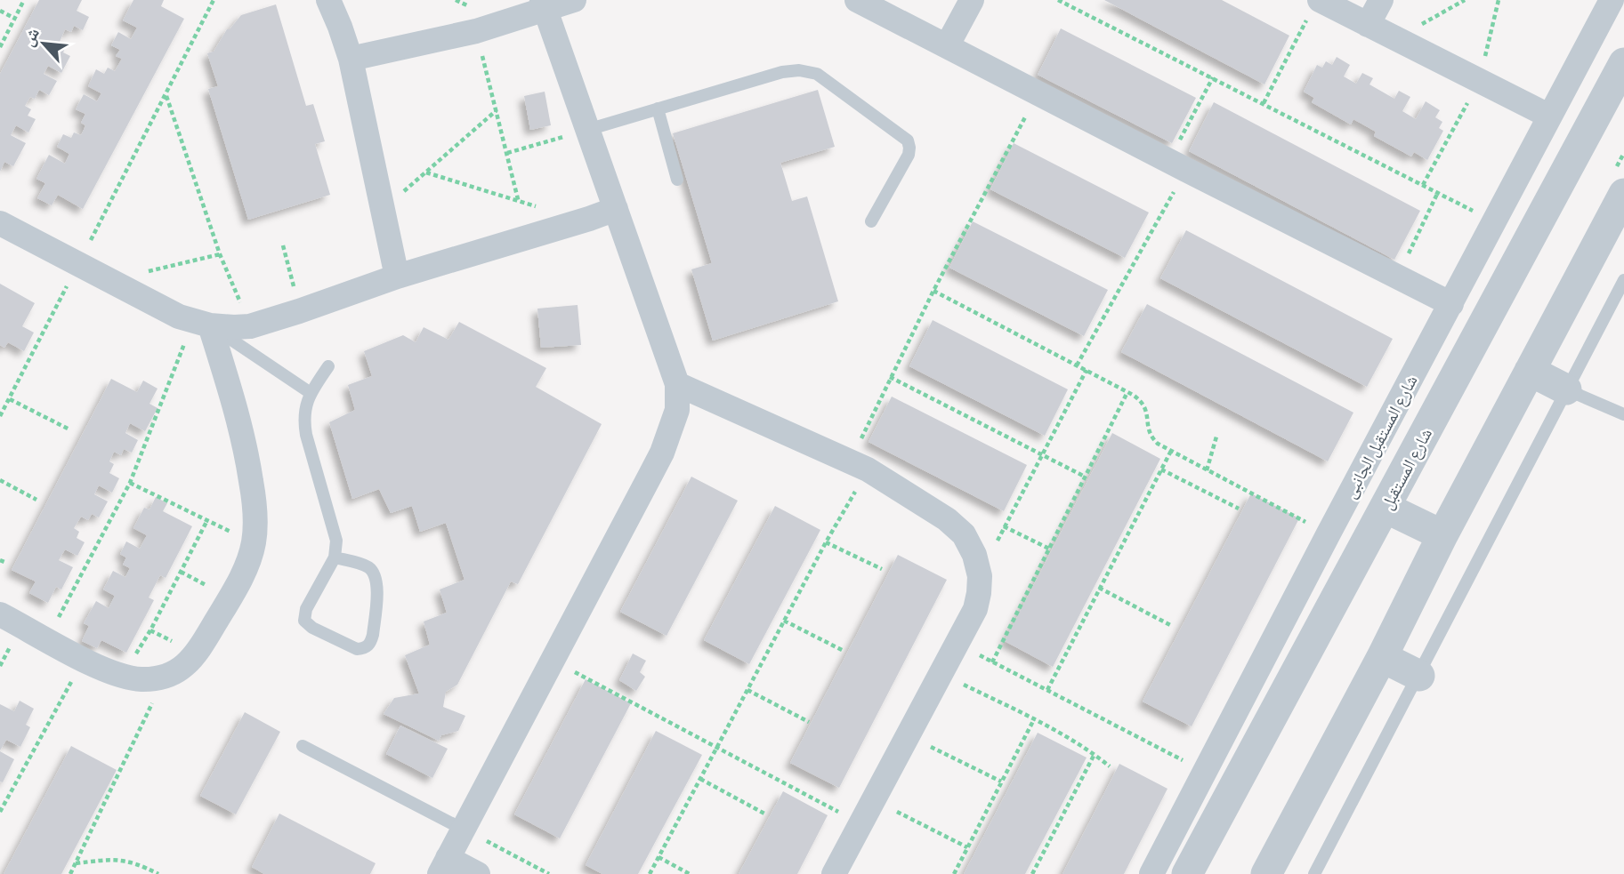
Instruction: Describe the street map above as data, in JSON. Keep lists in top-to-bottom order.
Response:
{
  "streets": {
    "street": ["شارع المستقبل الجانبى", "شارع المستقبل"]
  },
  "north": "top left"
}
